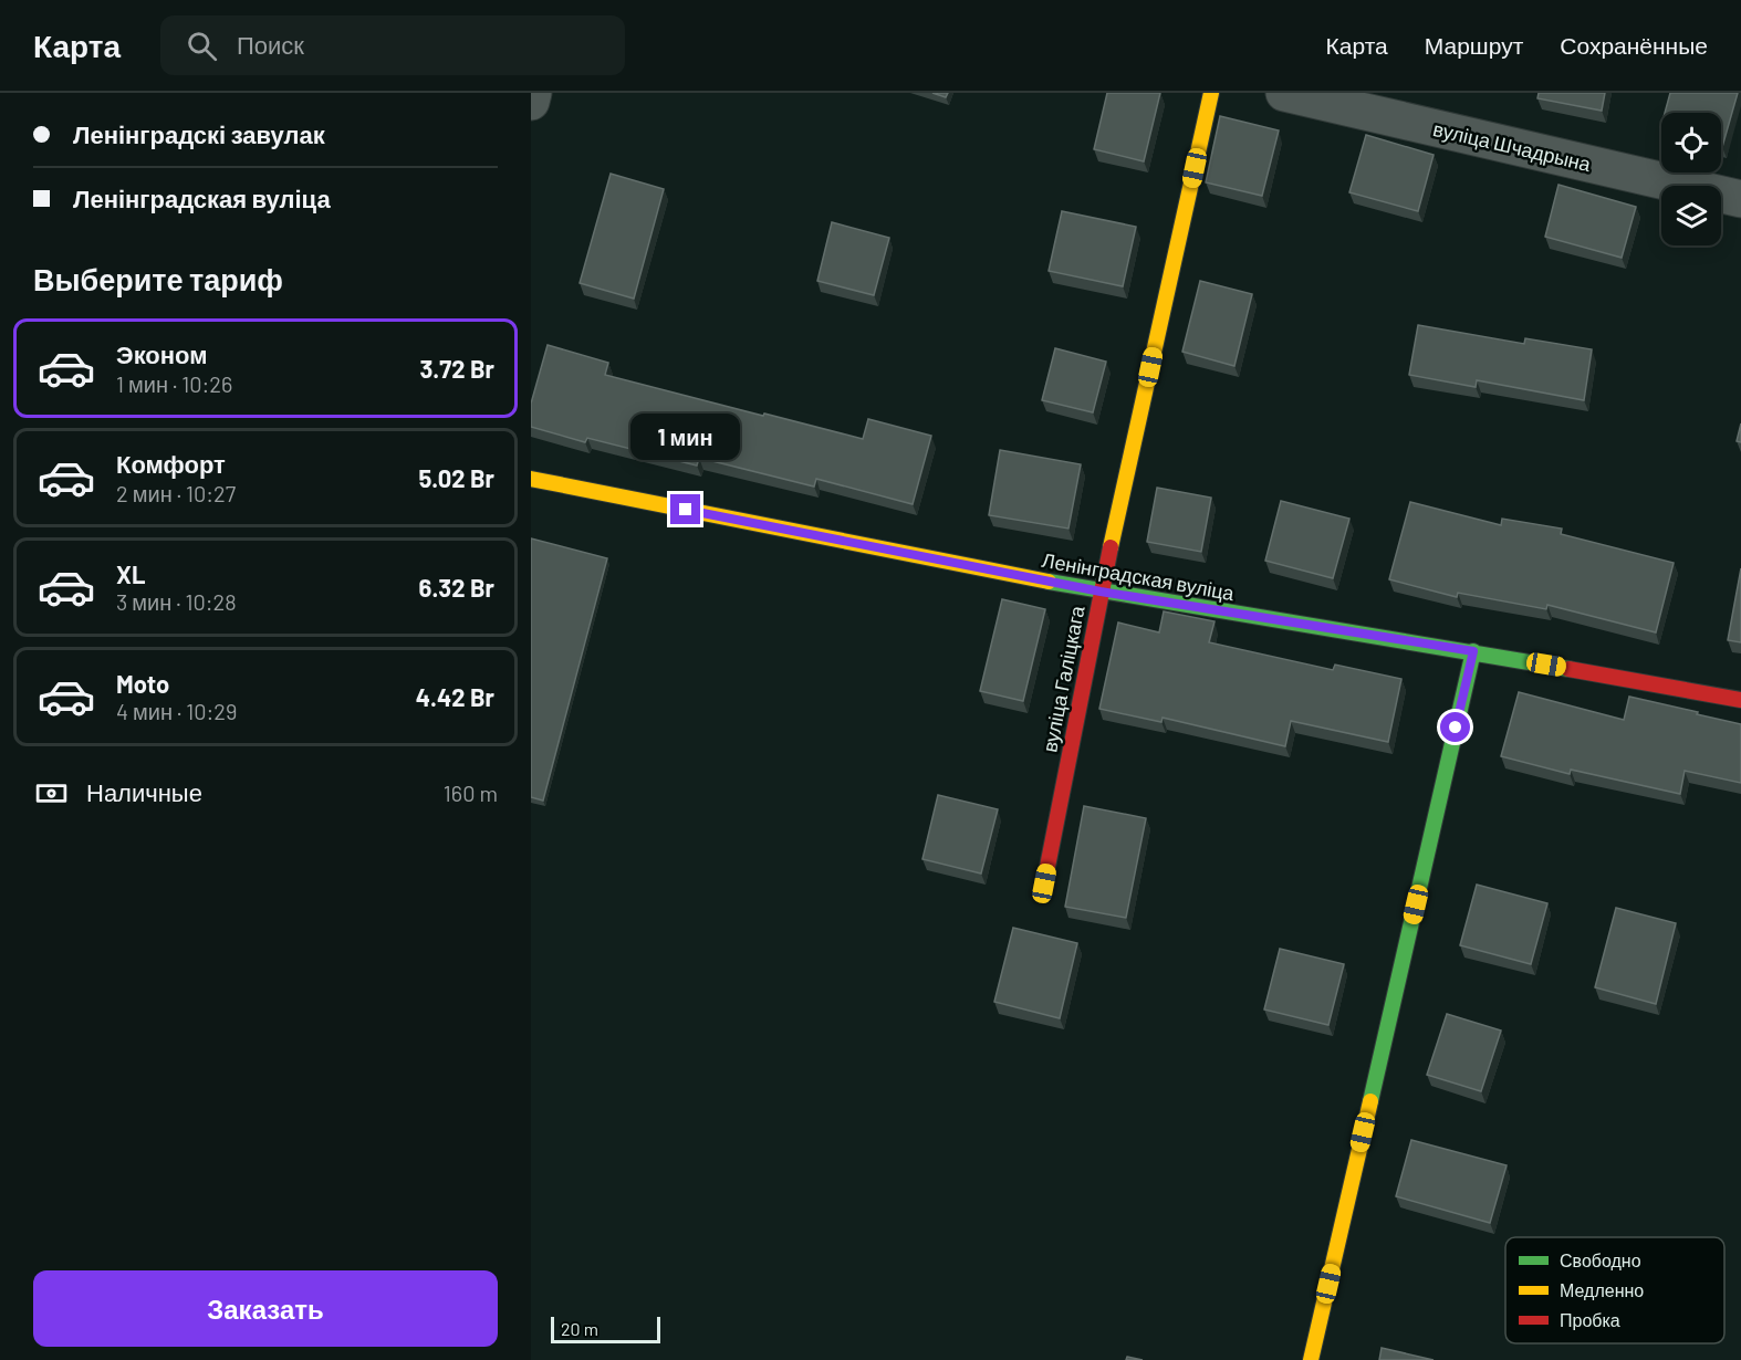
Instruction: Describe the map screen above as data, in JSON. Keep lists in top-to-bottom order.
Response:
{
  "streets": {
    "street": ["вуліца Шчадрына", "Ленінградская вуліца", "вуліца Галіцкага"]
  },
  "crossings": [
    ["Ленінградская вуліца", "вуліца Галіцкага"]
  ],
  "legend": ["Свободно", "Медленно", "Пробка"],
  "scale_bar": "20 m",
  "page": {
    "header": "Карта",
    "search": "Поиск",
    "nav": ["Карта", "Маршрут", "Сохранённые"],
    "banner": ["Ленінградскі завулак", "Ленінградская вуліца"],
    "heading": "Выберите тариф",
    "list": [
      {
        "name": "Эконом",
        "note": "1 мин · 10:26",
        "value": "3.72 Br"
      },
      {
        "name": "Комфорт",
        "note": "2 мин · 10:27",
        "value": "5.02 Br"
      },
      {
        "name": "XL",
        "note": "3 мин · 10:28",
        "value": "6.32 Br"
      },
      {
        "name": "Moto",
        "note": "4 мин · 10:29",
        "value": "4.42 Br"
      }
    ],
    "bubble": "1 мин",
    "pay": ["Наличные", "160 m"],
    "buttons": "Заказать",
    "scale": "20 m"
  }
}
